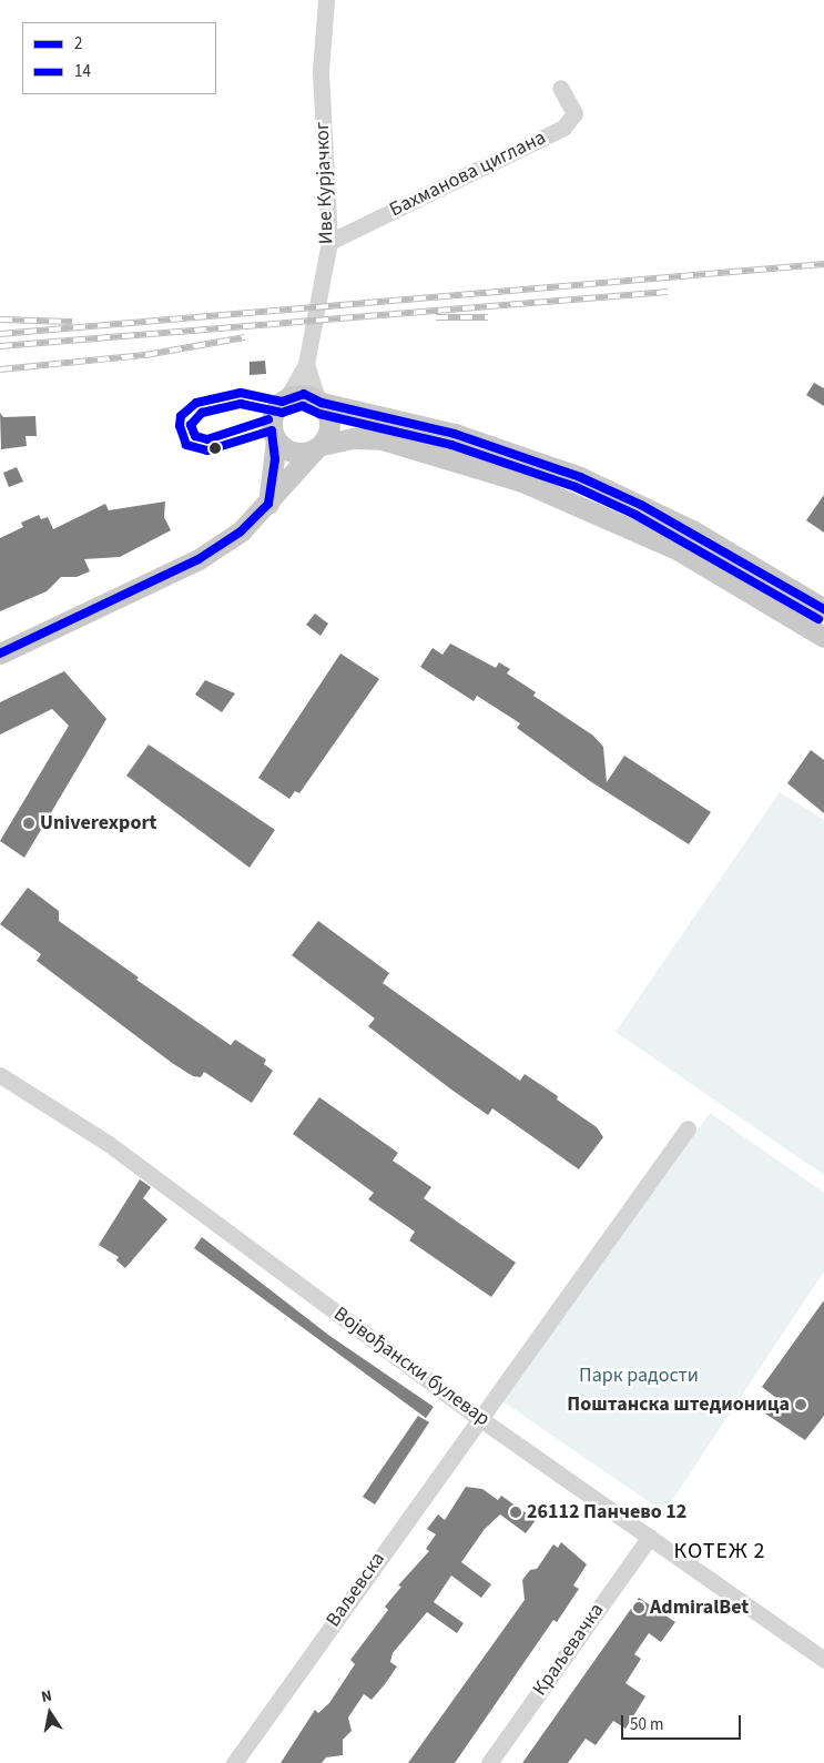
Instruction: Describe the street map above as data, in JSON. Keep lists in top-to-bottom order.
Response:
{
  "streets": {
    "street": [
      "Бахманова циглана",
      "Иве Курјачког",
      "Војвођански булевар",
      "Ваљевска",
      "Краљевачка"
    ]
  },
  "crossings": [
    ["Бахманова циглана", "Иве Курјачког"],
    ["Војвођански булевар", "Ваљевска"],
    ["Војвођански булевар", "Краљевачка"]
  ],
  "districts": ["КОТЕЖ 2"],
  "parks": ["Парк радости"],
  "places": [
    "Univerexport",
    "Поштанска штедионица",
    "26112 Панчево 12",
    "AdmiralBet"
  ],
  "lines": ["transit line 2", "transit line 14"],
  "legend": ["2", "14"],
  "scale_bar": "50 m",
  "north": "top"
}
